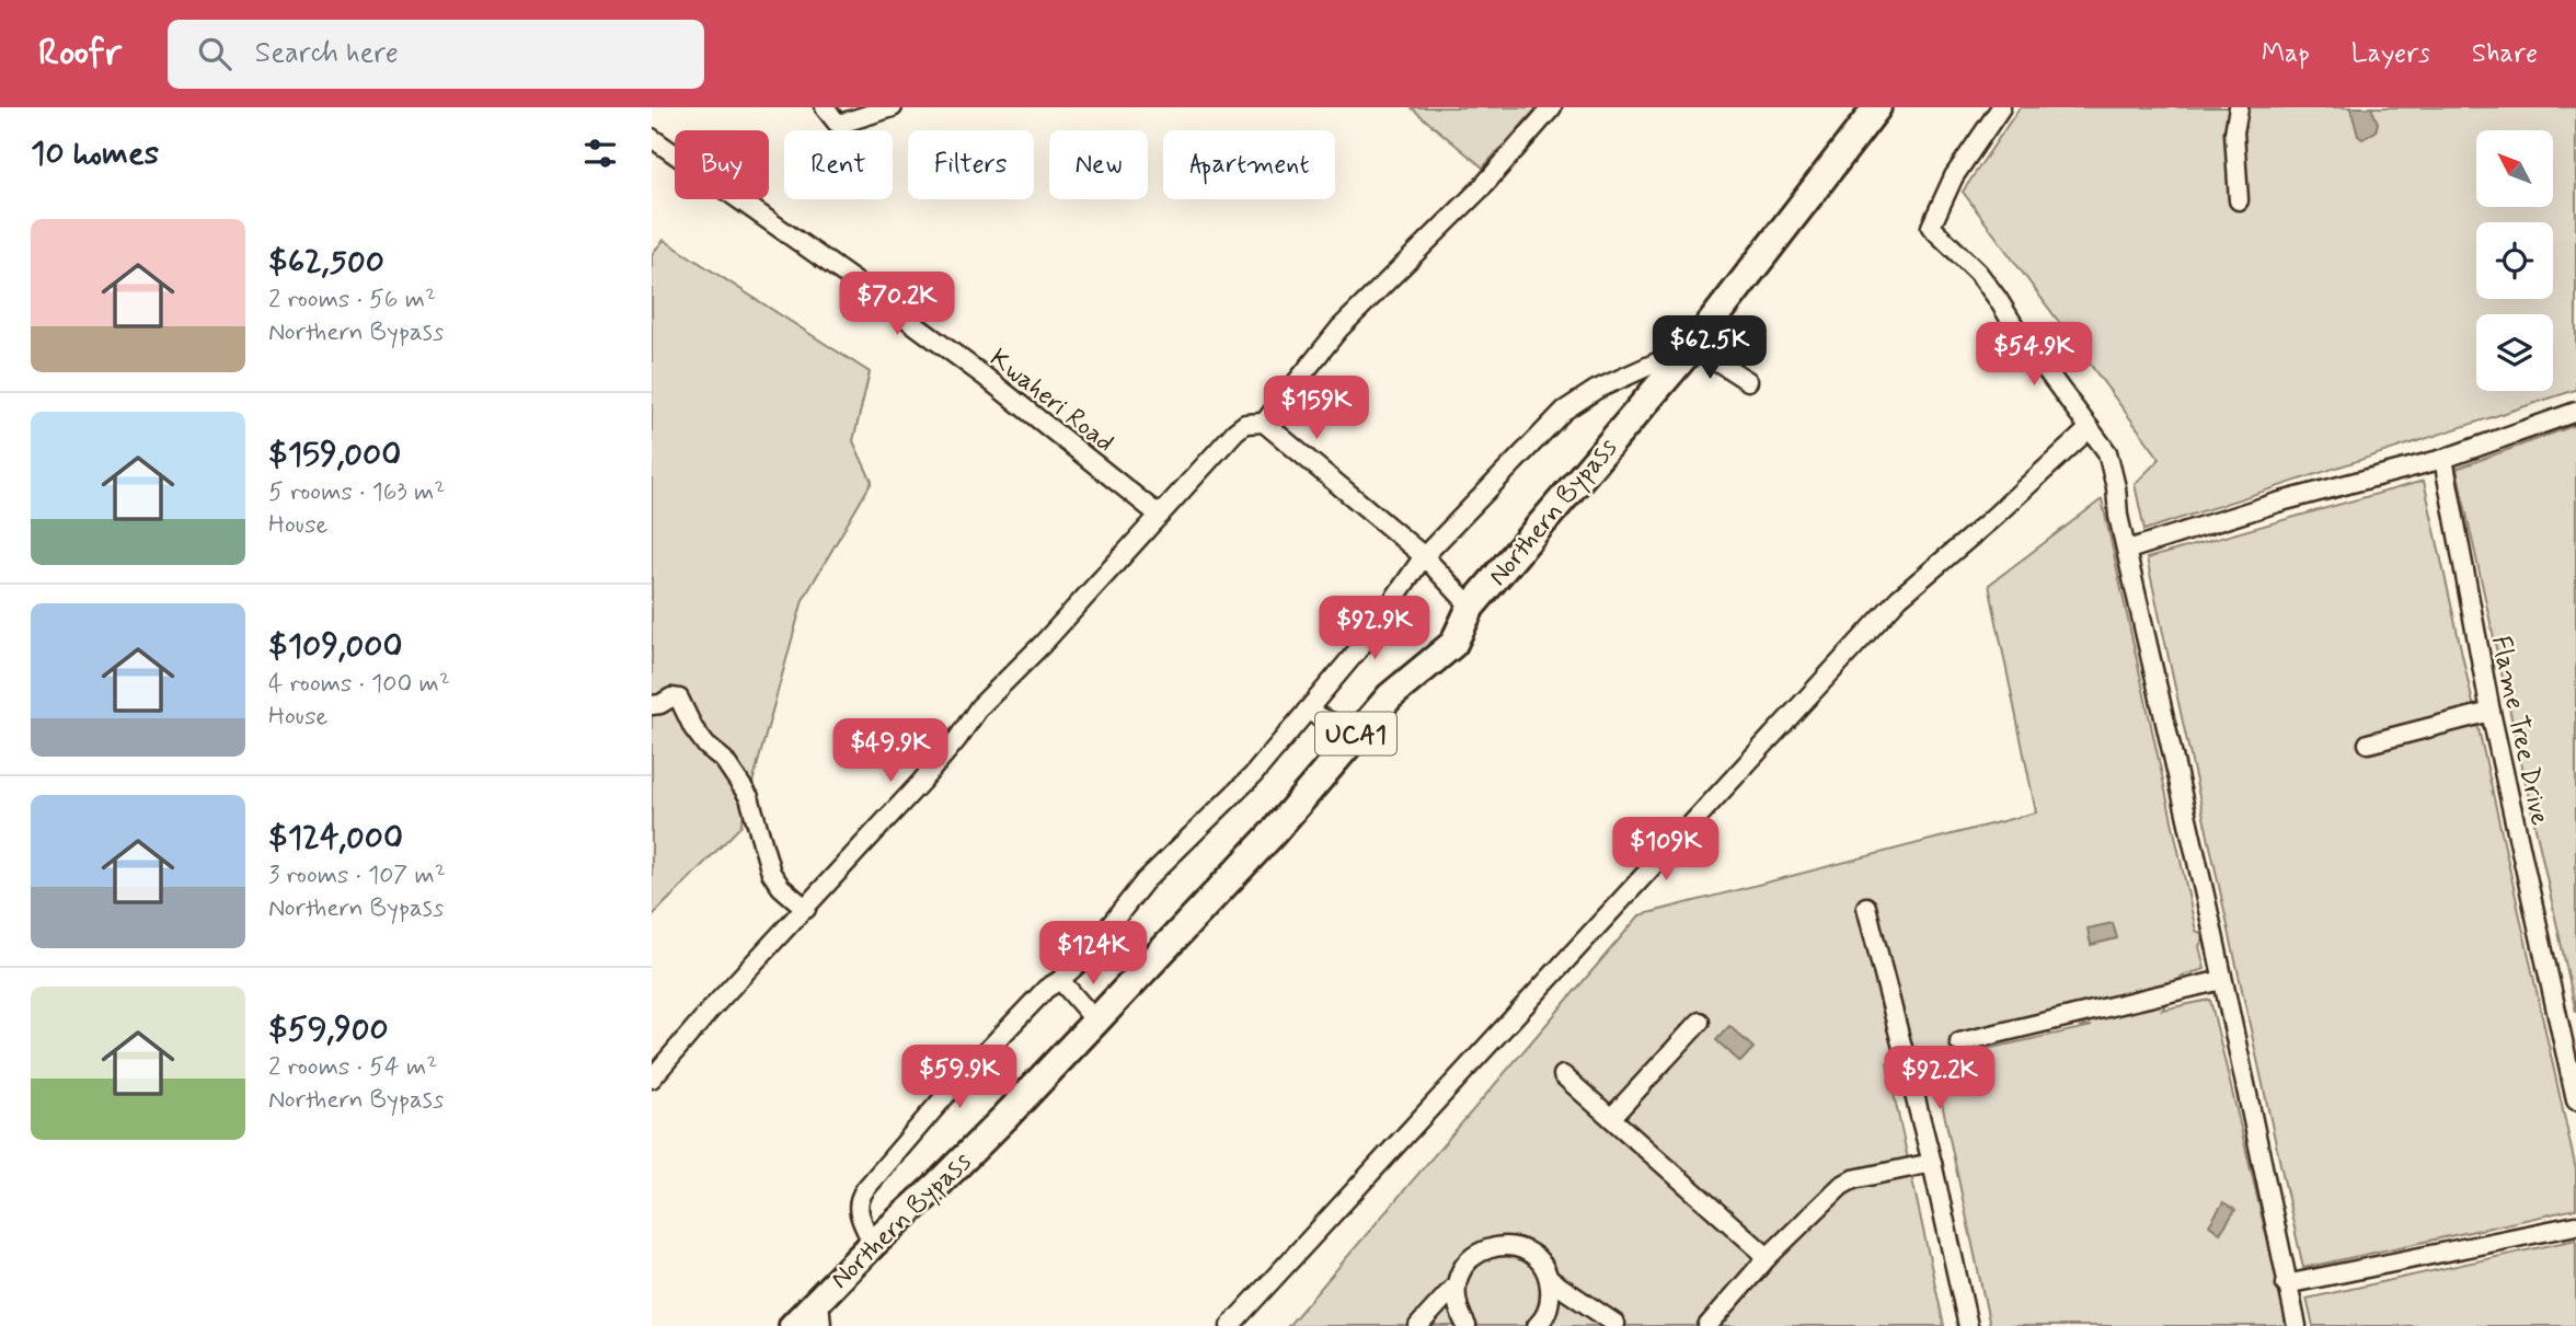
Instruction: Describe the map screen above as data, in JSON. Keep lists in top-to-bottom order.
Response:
{
  "streets": {
    "main road": ["Northern Bypass", "UCA1"],
    "street": ["Kwaheri Road", "Flame Tree Drive"]
  },
  "north": "top left",
  "page": {
    "header": "Roofr",
    "search": "Search here",
    "nav": ["Map", "Layers", "Share"],
    "heading": "10 homes",
    "chip": [
      "Buy",
      "Rent",
      "Filters",
      "New",
      "Apartment"
    ],
    "list": [
      {
        "name": "$62,500",
        "note": "2 rooms · 56 m² · Northern Bypass"
      },
      {
        "name": "$159,000",
        "note": "5 rooms · 163 m² · House"
      },
      {
        "name": "$109,000",
        "note": "4 rooms · 100 m² · House"
      },
      {
        "name": "$124,000",
        "note": "3 rooms · 107 m² · Northern Bypass"
      },
      {
        "name": "$59,900",
        "note": "2 rooms · 54 m² · Northern Bypass"
      }
    ],
    "price": [
      "$70.2K",
      "$62.5K",
      "$54.9K",
      "$159K",
      "$92.9K",
      "$49.9K",
      "$109K",
      "$124K",
      "$59.9K",
      "$92.2K"
    ]
  }
}
